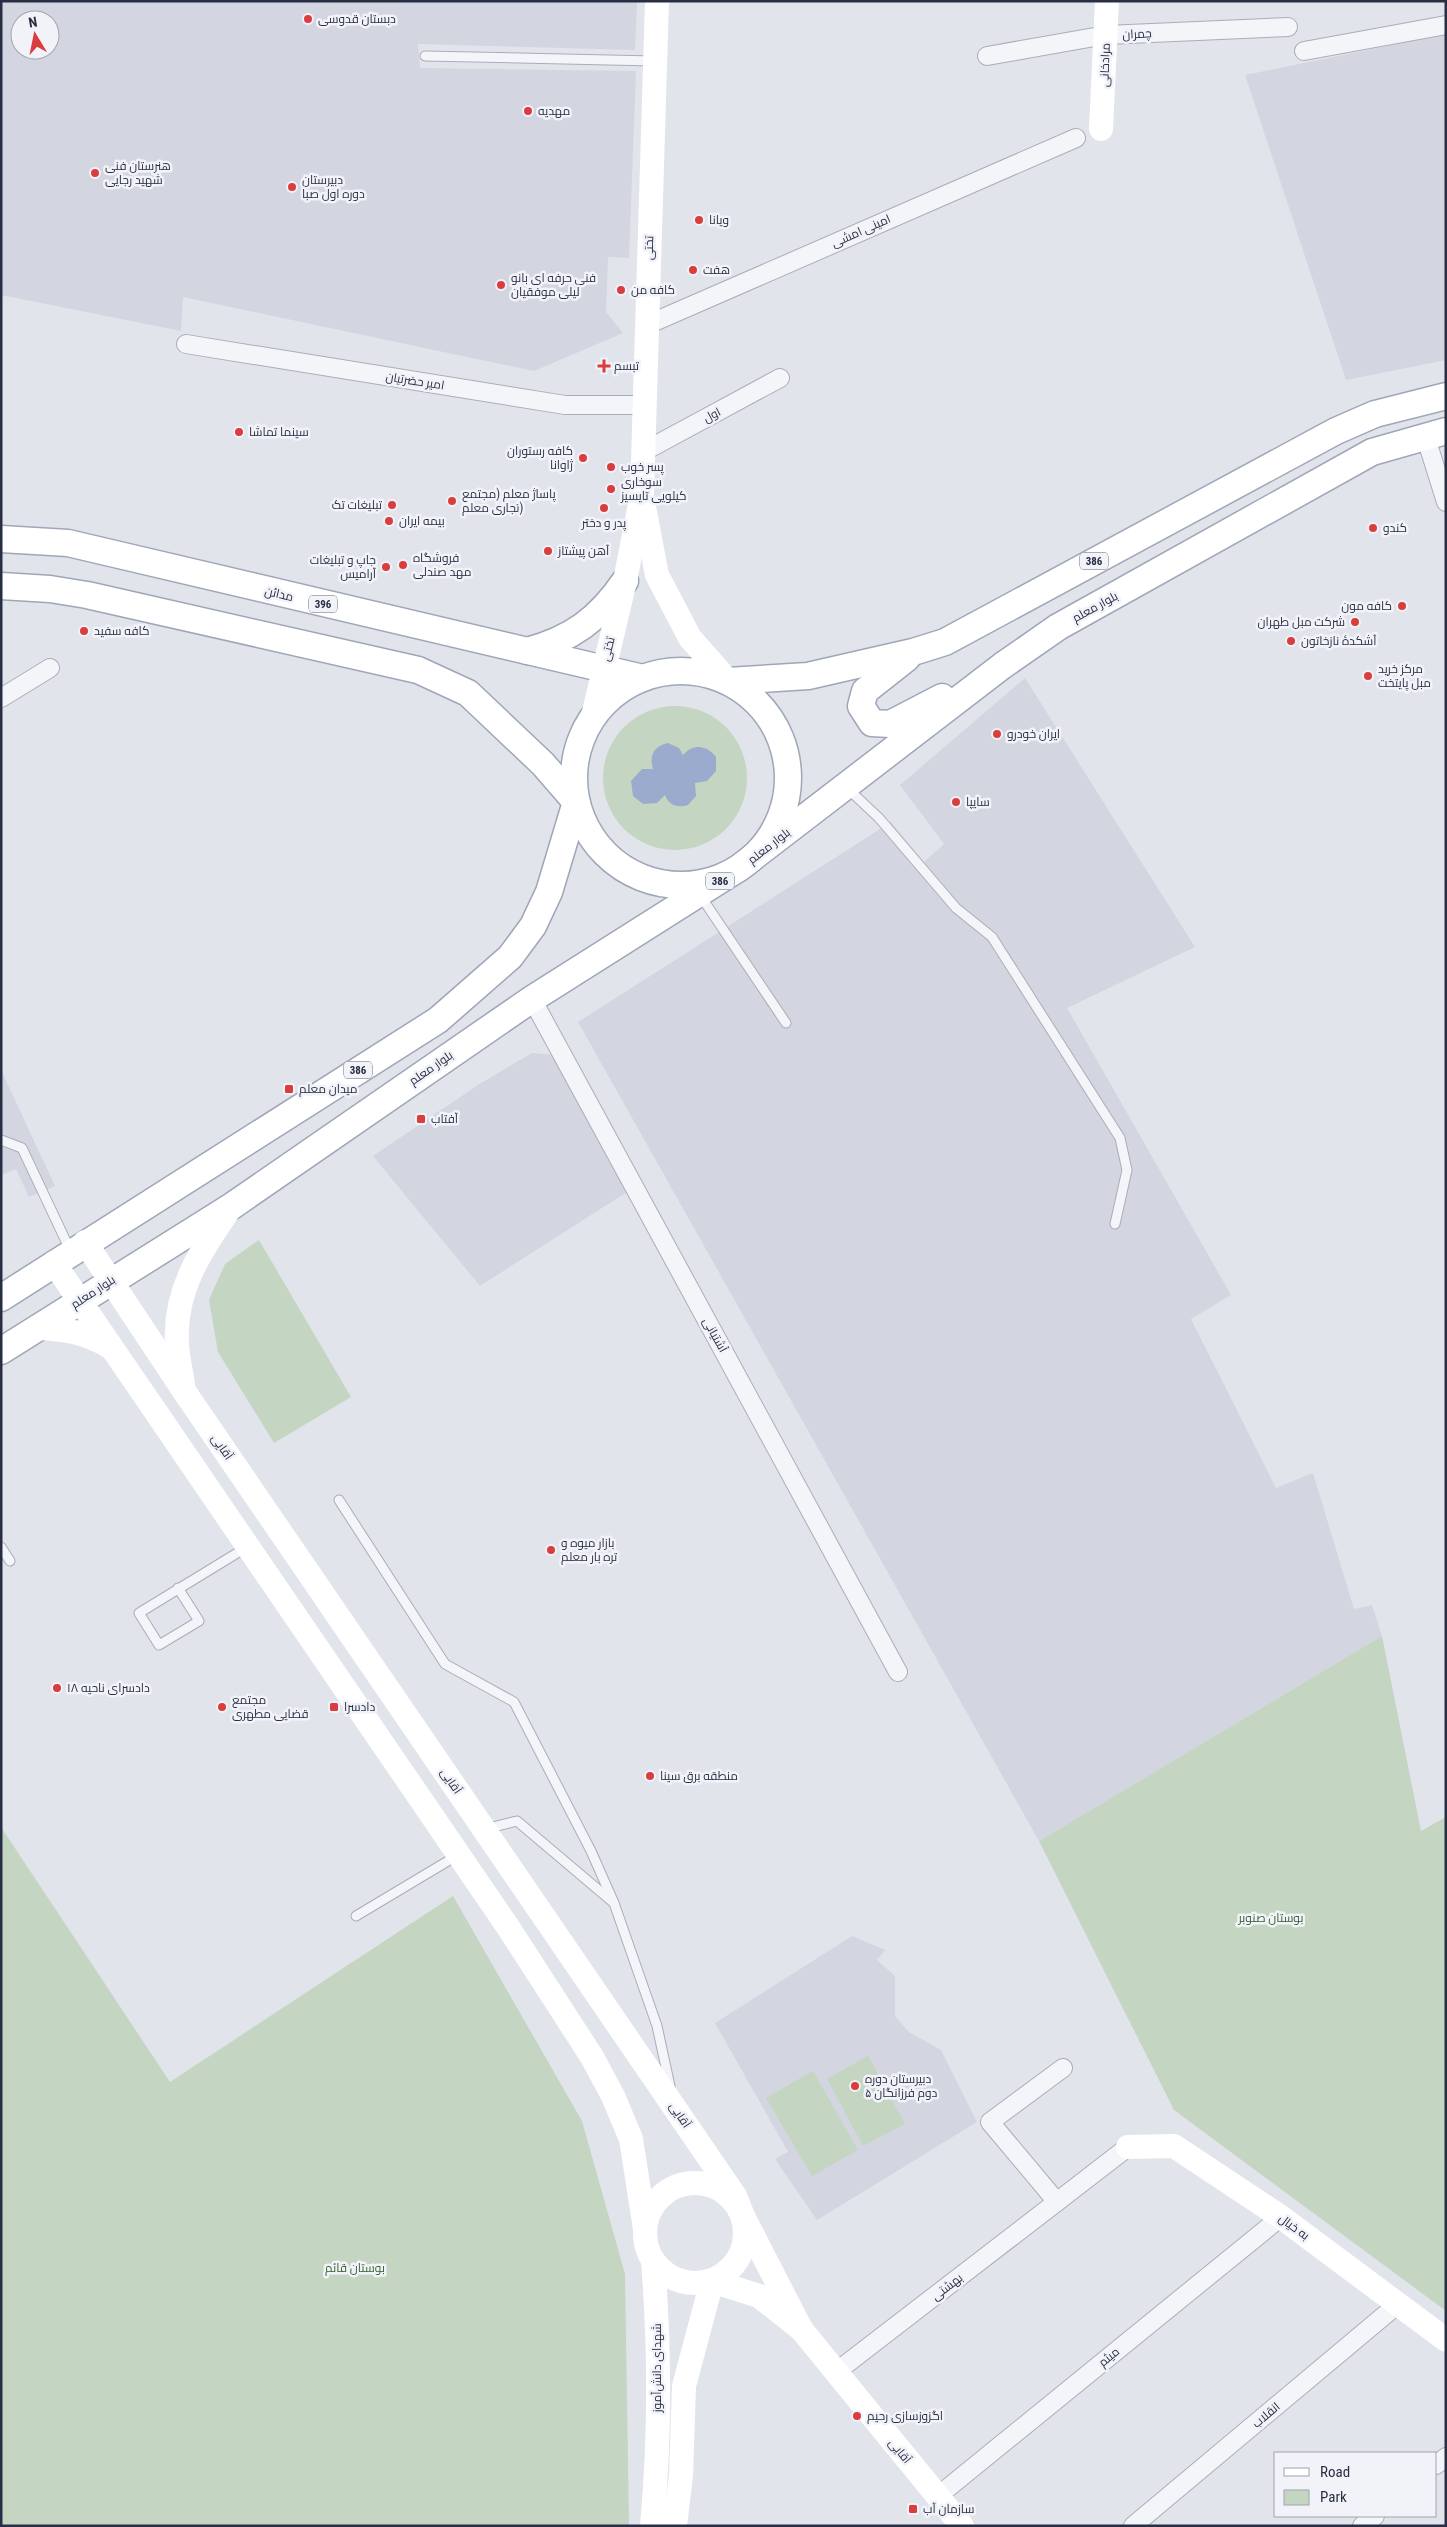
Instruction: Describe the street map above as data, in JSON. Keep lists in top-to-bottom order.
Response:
{
  "streets": {
    "main road": [
      "مرادخانی",
      "تختی",
      "386",
      "مدائن",
      "396",
      "بلوار معلم",
      "آقایی",
      "به خیال",
      "شهدای دانش‌آموز"
    ],
    "street": [
      "چمران",
      "امینی امشی",
      "امیر حضرتیان",
      "اول",
      "آشتیانی",
      "بهشتی",
      "میثم",
      "انقلاب"
    ]
  },
  "crossings": [
    ["چمران", "مرادخانی"],
    ["امینی امشی", "تختی"],
    ["تختی", "امیر حضرتیان"],
    ["تختی", "اول"],
    ["تختی", "386"],
    ["تختی", "مدائن"],
    ["386", "آقایی"],
    ["بلوار معلم", "آشتیانی"],
    ["بلوار معلم", "آقایی"],
    ["آقایی", "بهشتی"],
    ["آقایی", "میثم"],
    ["آقایی", "شهدای دانش‌آموز"],
    ["به خیال", "بهشتی"],
    ["به خیال", "میثم"],
    ["به خیال", "انقلاب"]
  ],
  "parks": ["بوستان صنوبر", "بوستان قائم"],
  "places": {
    "other": [
      "دبستان قدوسی",
      "مهدیه",
      "هنرستان فنی شهید رجایی",
      "دبیرستان دوره اول صبا",
      "ویانا",
      "هفت",
      "فنی حرفه ای بانو لیلی موفقیان",
      "کافه من",
      "سینما تماشا",
      "کافه رستوران ژاوانا",
      "پسر خوب",
      "سوخاری کیلویی تایسیز",
      "پاساژ معلم (مجتمع تجاری معلم)",
      "تبلیغات تک",
      "پدر و دختر",
      "بیمه ایران",
      "کندو",
      "آهن پیشتاز",
      "فروشگاه مهد صندلی",
      "چاپ و تبلیغات آرامیس",
      "کافه مون",
      "شرکت مبل طهران",
      "کافه سفید",
      "آشکدهٔ نازخاتون",
      "مرکز خرید مبل پایتخت",
      "ایران خودرو",
      "سایپا",
      "بازار میوه و تره بار معلم",
      "دادسرای ناحیه ۱۸",
      "مجتمع قضایی مطهری",
      "منطقه برق سینا",
      "دبیرستان دوره دوم فرزانگان ۵",
      "اگزوزسازی رحیم"
    ],
    "health": ["تبسم"],
    "transit": [
      "میدان معلم",
      "آفتاب",
      "دادسرا",
      "سازمان آب"
    ]
  },
  "legend": ["Road", "Park"],
  "north": "top"
}
